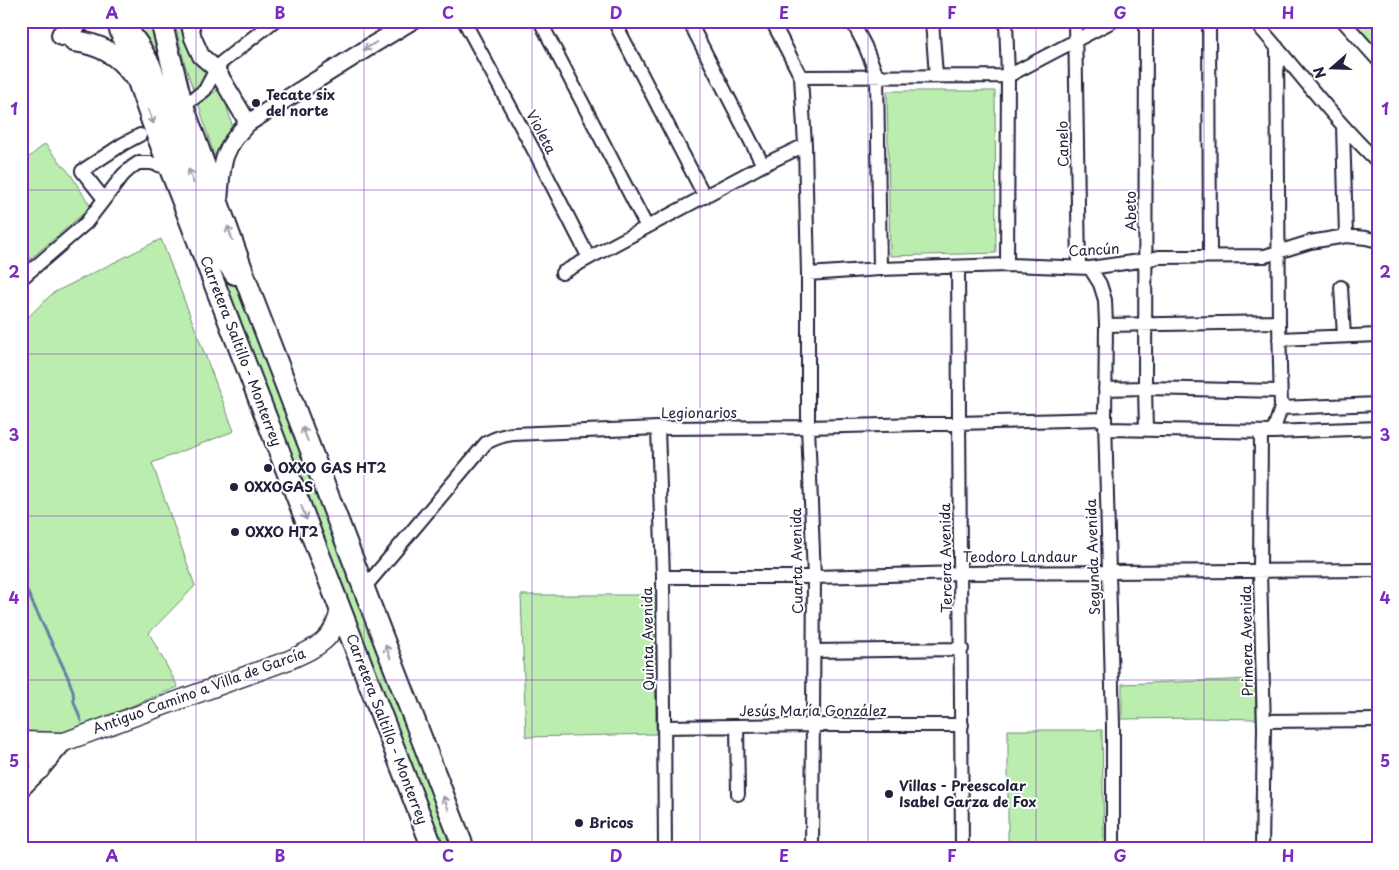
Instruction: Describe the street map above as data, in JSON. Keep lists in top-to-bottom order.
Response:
{
  "streets": {
    "main road": ["Carretera Saltillo - Monterrey", "Antiguo Camino a Villa de García"],
    "street": [
      "Violeta",
      "Canelo",
      "Abeto",
      "Cancún",
      "Legionarios",
      "Teodoro Landaur",
      "Segunda Avenida",
      "Tercera Avenida",
      "Cuarta Avenida",
      "Quinta Avenida",
      "Primera Avenida",
      "Jesús María González"
    ]
  },
  "crossings": [
    ["Canelo", "Cancún"],
    ["Canelo", "Segunda Avenida"],
    ["Abeto", "Cancún"],
    ["Abeto", "Legionarios"],
    ["Cancún", "Segunda Avenida"],
    ["Cancún", "Tercera Avenida"],
    ["Cancún", "Cuarta Avenida"],
    ["Carretera Saltillo - Monterrey", "Legionarios"],
    ["Carretera Saltillo - Monterrey", "Antiguo Camino a Villa de García"],
    ["Legionarios", "Segunda Avenida"],
    ["Legionarios", "Tercera Avenida"],
    ["Legionarios", "Cuarta Avenida"],
    ["Legionarios", "Quinta Avenida"],
    ["Legionarios", "Primera Avenida"],
    ["Teodoro Landaur", "Segunda Avenida"],
    ["Teodoro Landaur", "Tercera Avenida"],
    ["Teodoro Landaur", "Cuarta Avenida"],
    ["Teodoro Landaur", "Quinta Avenida"],
    ["Teodoro Landaur", "Primera Avenida"],
    ["Tercera Avenida", "Jesús María González"],
    ["Cuarta Avenida", "Jesús María González"],
    ["Quinta Avenida", "Jesús María González"]
  ],
  "places": [
    "Tecate six del norte",
    "OXXO GAS HT2",
    "OXXOGAS",
    "OXXO HT2",
    "Villas - Preescolar Isabel Garza de Fox",
    "Bricos"
  ],
  "north": "left",
  "grid": {
    "columns": [
      "A",
      "B",
      "C",
      "D",
      "E",
      "F",
      "G",
      "H"
    ],
    "rows": [
      "1",
      "2",
      "3",
      "4",
      "5"
    ]
  }
}
